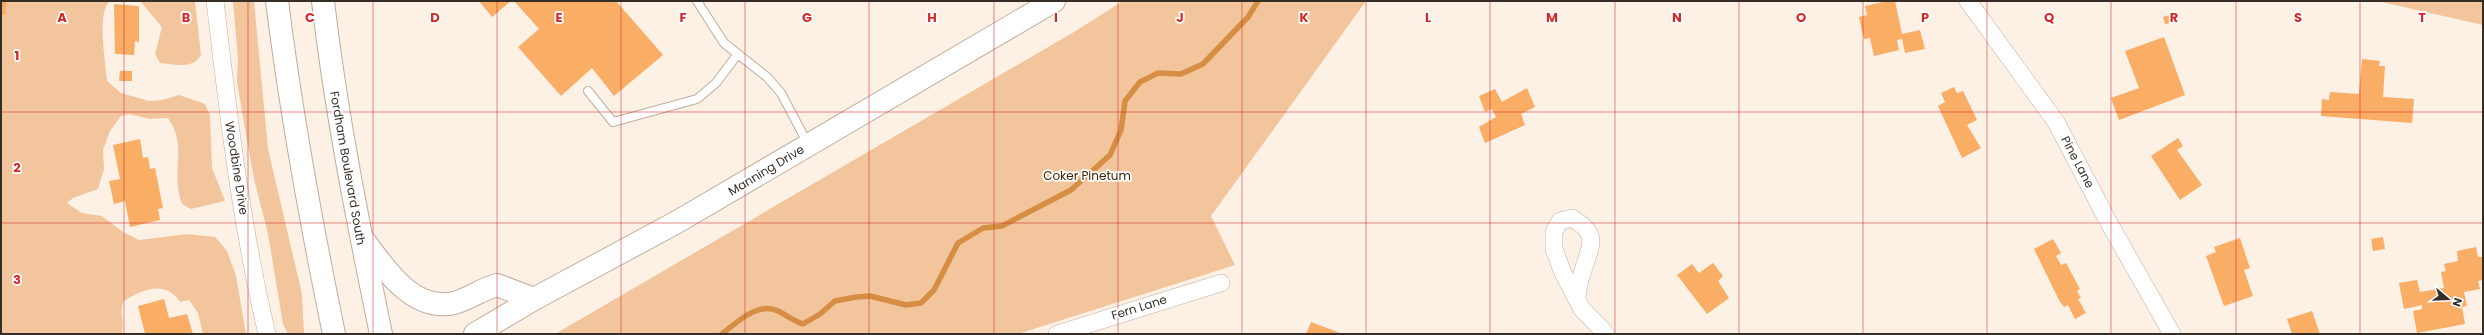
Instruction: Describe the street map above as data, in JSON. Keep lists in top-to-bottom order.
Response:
{
  "streets": {
    "main road": ["Fordham Boulevard South", "Manning Drive"],
    "street": ["Pine Lane", "Woodbine Drive", "Fern Lane"]
  },
  "parks": ["Coker Pinetum"],
  "north": "right",
  "grid": {
    "columns": [
      "A",
      "B",
      "C",
      "D",
      "E",
      "F",
      "G",
      "H",
      "I",
      "J",
      "K",
      "L",
      "M",
      "N",
      "O",
      "P",
      "Q",
      "R",
      "S",
      "T"
    ],
    "rows": ["1", "2", "3"]
  }
}
